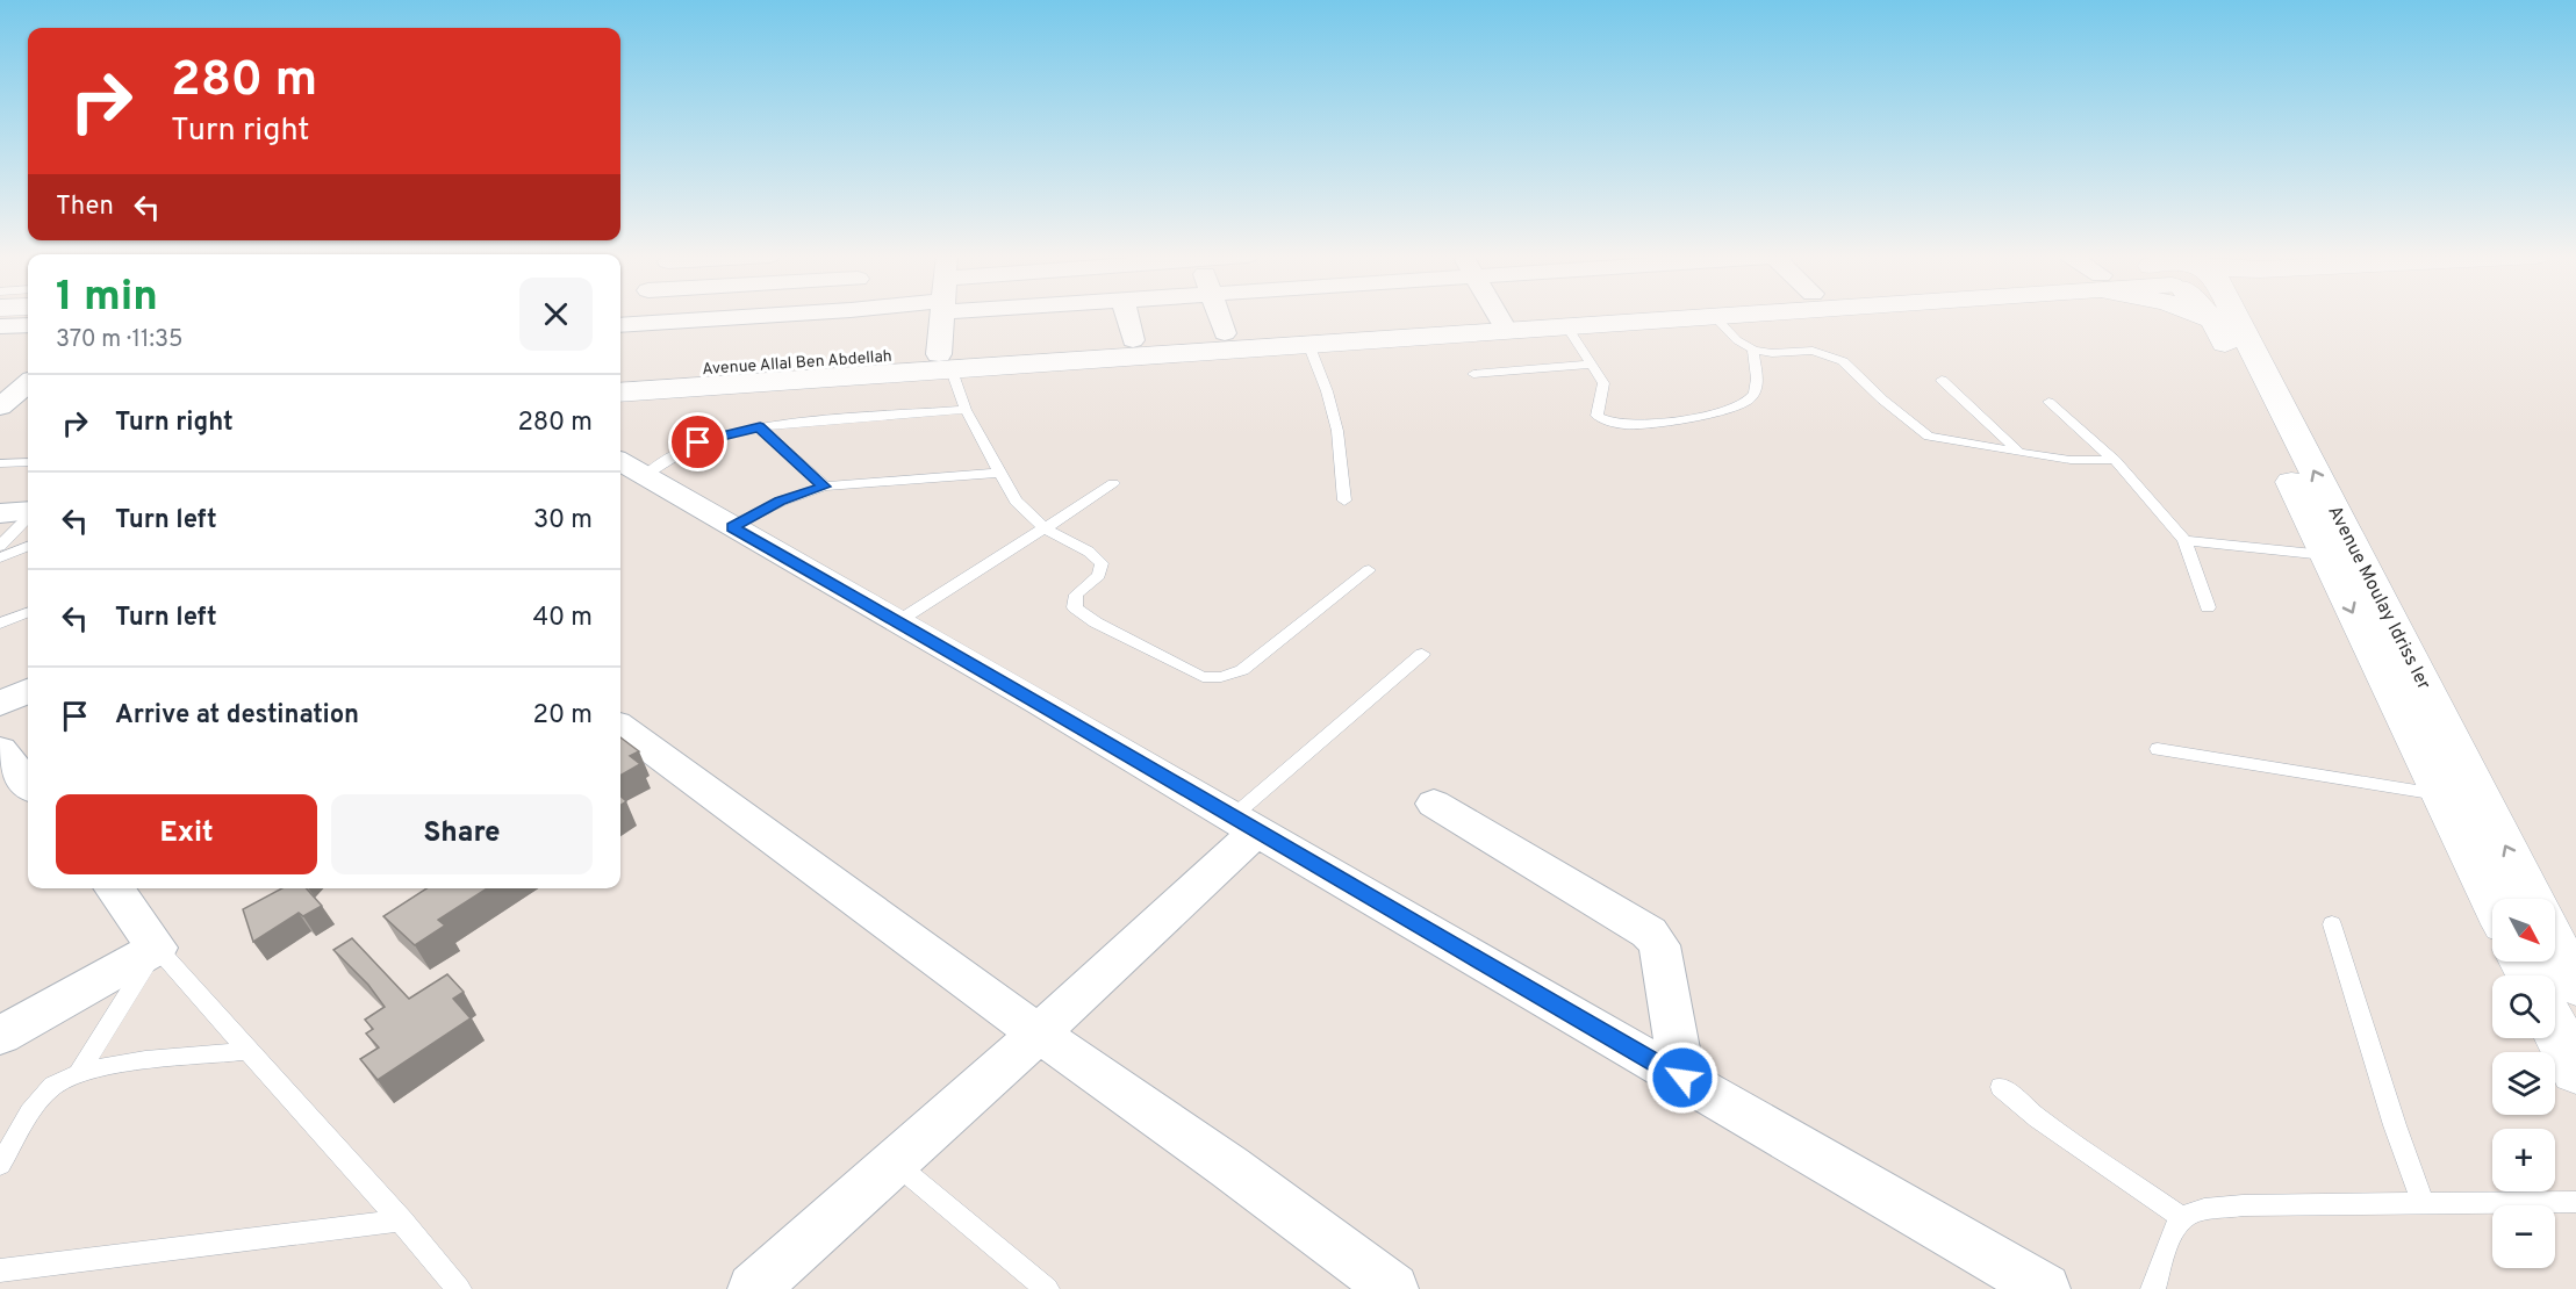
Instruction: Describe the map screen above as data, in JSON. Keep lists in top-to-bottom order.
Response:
{
  "streets": {
    "street": ["Avenue Allal Ben Abdellah", "Avenue Moulay Idriss Ier"]
  },
  "north": "bottom right",
  "page": {
    "turn": ["280 m", "Turn right"],
    "then": "Then",
    "heading": ["1 min", "370 m · 11:35"],
    "list": [
      {
        "name": "Turn right",
        "value": "280 m"
      },
      {
        "name": "Turn left",
        "value": "30 m"
      },
      {
        "name": "Turn left",
        "value": "40 m"
      },
      {
        "name": "Arrive at destination",
        "value": "20 m"
      }
    ],
    "buttons": ["Exit", "Share"],
    "map_buttons": ["+", "−"]
  }
}
